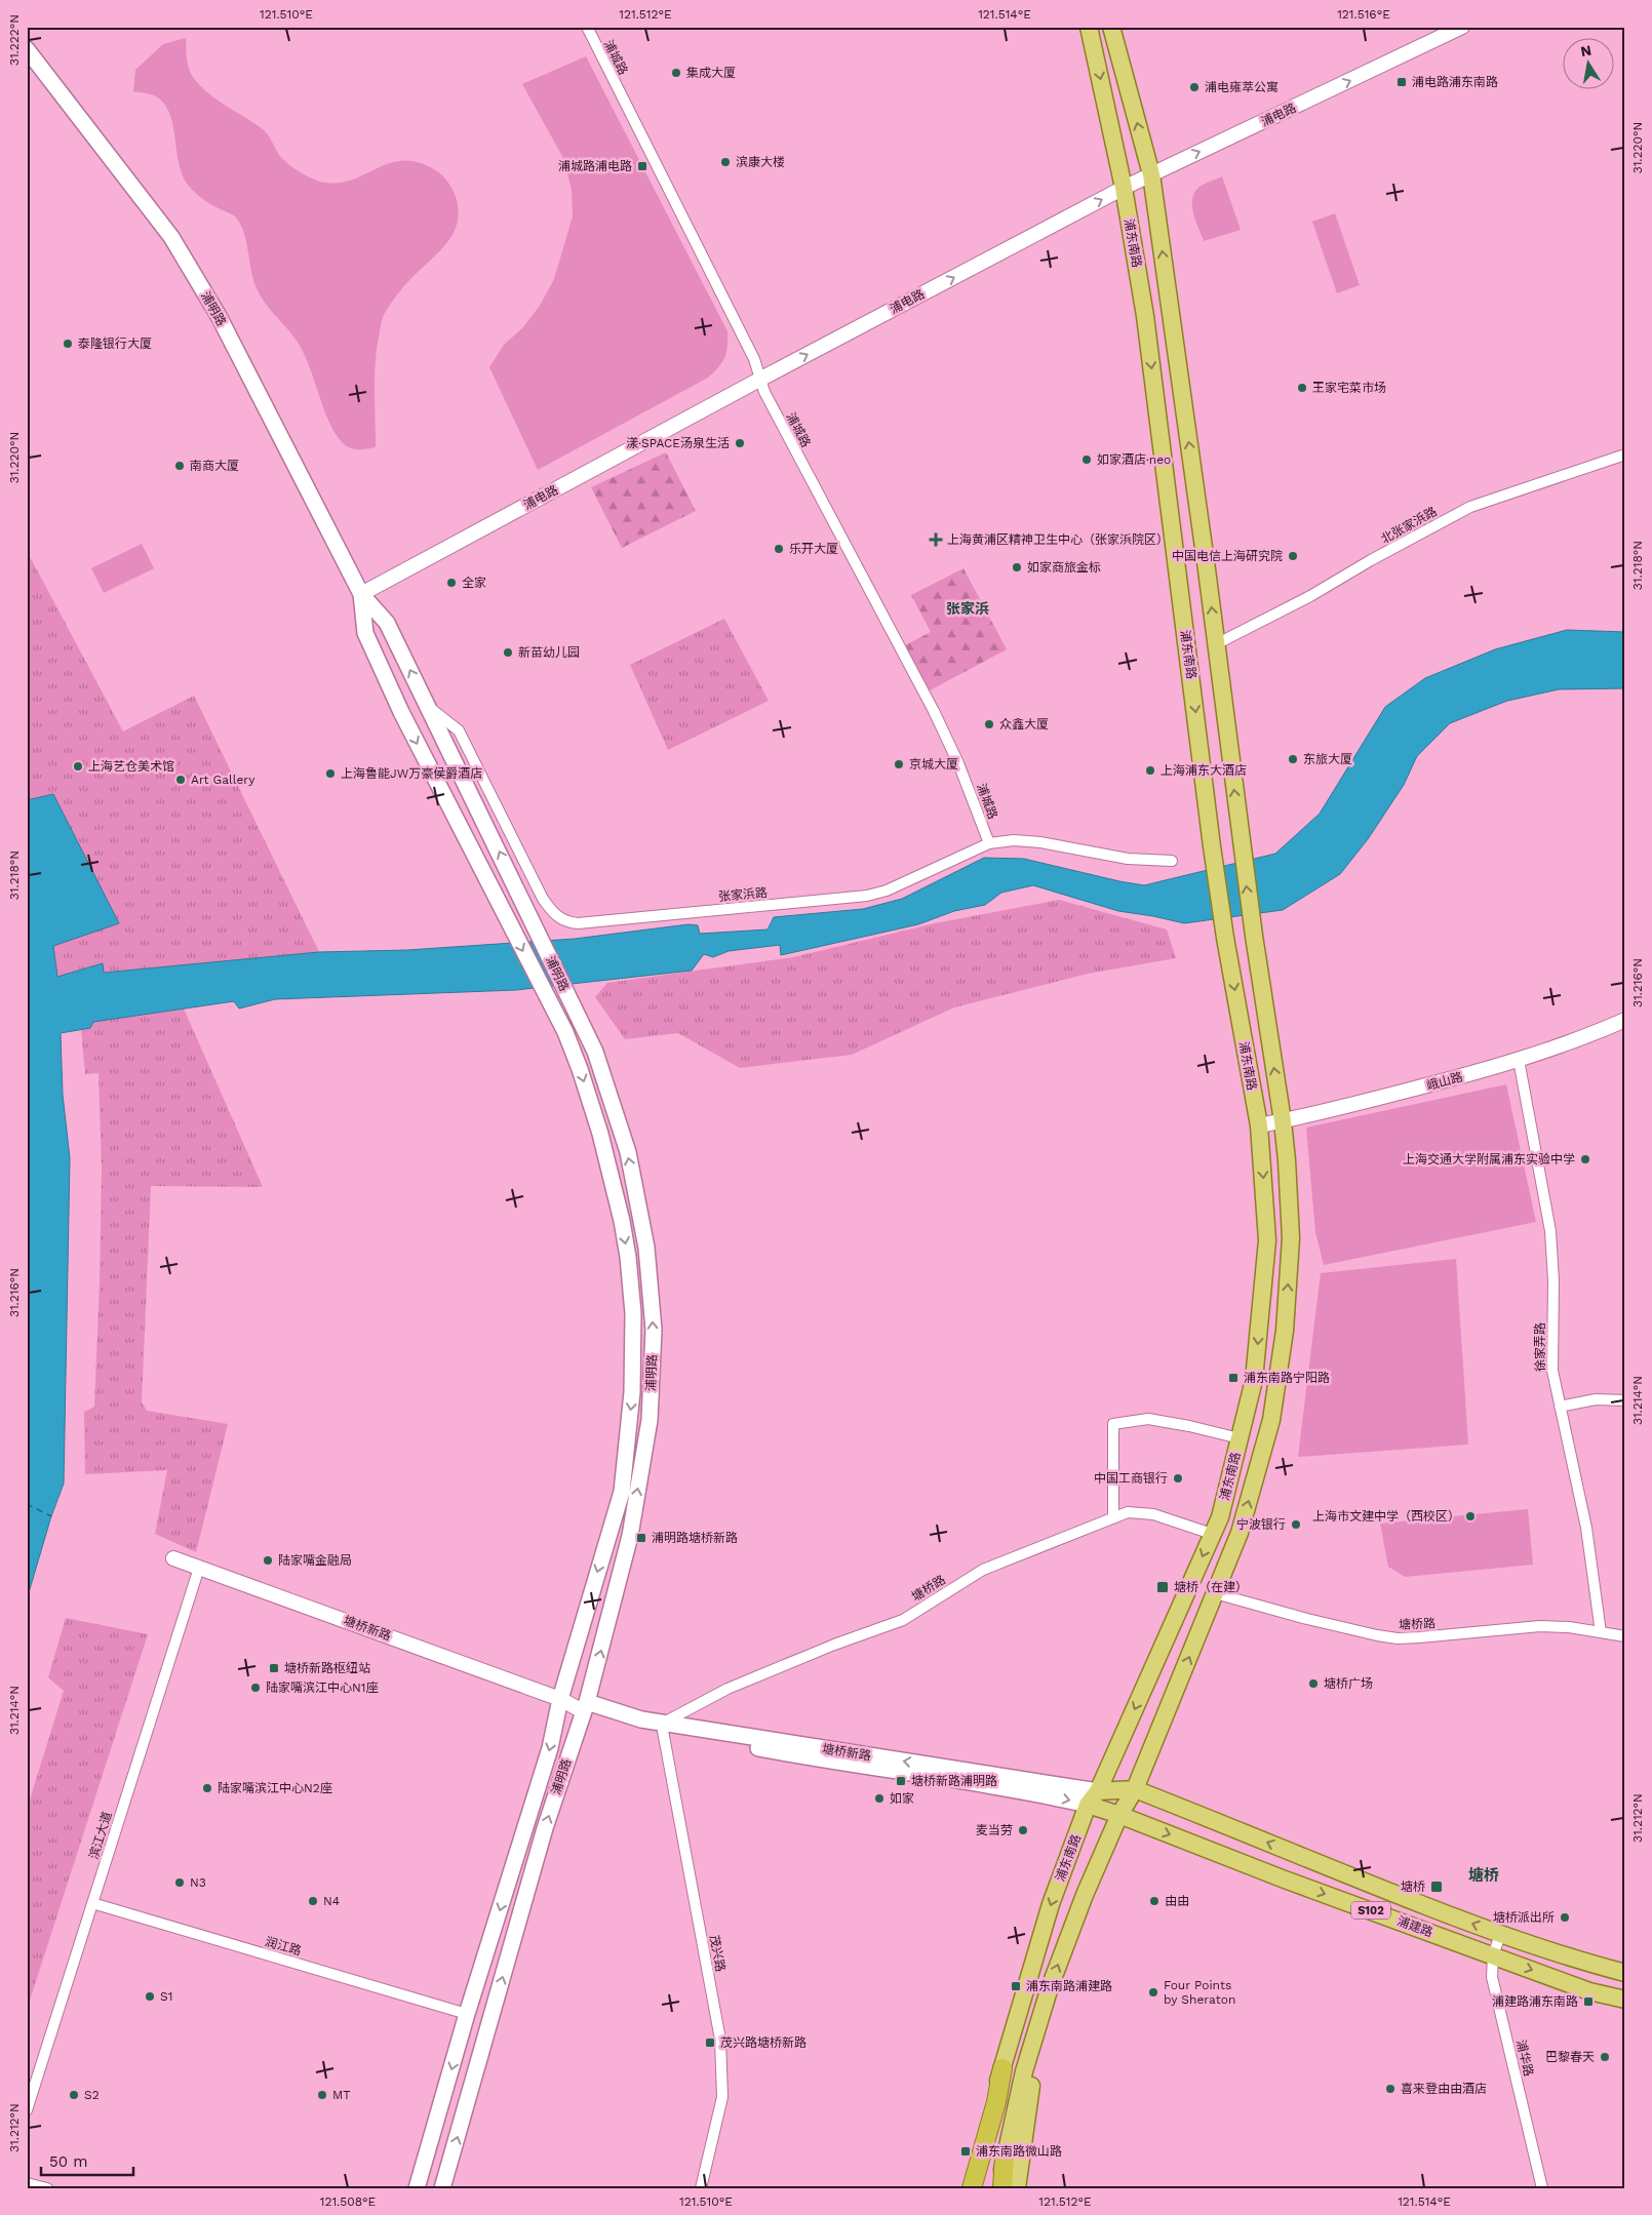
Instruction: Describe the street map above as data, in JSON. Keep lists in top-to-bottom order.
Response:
{
  "streets": {
    "main road": [
      "浦东南路",
      "浦明路",
      "塘桥新路",
      "S102",
      "浦建路"
    ],
    "street": [
      "浦城路",
      "浦电路",
      "北张家浜路",
      "张家浜路",
      "峨山路",
      "徐家弄路",
      "塘桥路",
      "滨江大道",
      "润江路",
      "茂兴路",
      "浦华路"
    ]
  },
  "crossings": [
    ["浦城路", "浦电路"],
    ["浦城路", "张家浜路"],
    ["浦电路", "浦东南路"],
    ["浦电路", "浦明路"],
    ["浦东南路", "北张家浜路"],
    ["浦东南路", "峨山路"],
    ["浦东南路", "塘桥路"],
    ["浦东南路", "塘桥新路"],
    ["浦东南路", "浦建路"],
    ["浦明路", "张家浜路"],
    ["浦明路", "塘桥新路"],
    ["浦明路", "润江路"],
    ["峨山路", "徐家弄路"],
    ["徐家弄路", "塘桥路"],
    ["塘桥路", "塘桥新路"],
    ["塘桥路", "茂兴路"],
    ["塘桥新路", "滨江大道"],
    ["塘桥新路", "浦建路"],
    ["塘桥新路", "茂兴路"],
    ["滨江大道", "润江路"],
    ["浦建路", "浦华路"]
  ],
  "one_way": ["浦电路"],
  "districts": ["张家浜", "塘桥"],
  "places": {
    "other": [
      "集成大厦",
      "浦电雍萃公寓",
      "滨康大楼",
      "泰隆银行大厦",
      "王家宅菜市场",
      "漾·SPACE汤泉生活",
      "如家酒店·neo",
      "南商大厦",
      "乐开大厦",
      "中国电信上海研究院",
      "如家商旅金标",
      "全家",
      "新苗幼儿园",
      "众鑫大厦",
      "东旅大厦",
      "京城大厦",
      "上海艺仓美术馆",
      "上海浦东大酒店",
      "上海鲁能JW万豪侯爵酒店",
      "Art Gallery",
      "上海交通大学附属浦东实验中学",
      "中国工商银行",
      "上海市文建中学（西校区）",
      "宁波银行",
      "陆家嘴金融局",
      "塘桥广场",
      "陆家嘴滨江中心N1座",
      "陆家嘴滨江中心N2座",
      "如家",
      "麦当劳",
      "N3",
      "N4",
      "由由",
      "塘桥派出所",
      "Four Points by Sheraton",
      "S1",
      "巴黎春天",
      "喜来登由由酒店",
      "S2",
      "MT"
    ],
    "transit": [
      "浦电路浦东南路",
      "浦城路浦电路",
      "浦东南路宁阳路",
      "浦明路塘桥新路",
      "塘桥（在建）",
      "塘桥新路枢纽站",
      "塘桥新路浦明路",
      "塘桥",
      "浦东南路浦建路",
      "浦建路浦东南路",
      "茂兴路塘桥新路",
      "浦东南路微山路"
    ],
    "health": ["上海黄浦区精神卫生中心（张家浜院区）"]
  },
  "scale_bar": "50 m",
  "north": "top",
  "coordinates": [
    "121.510°E",
    "121.512°E",
    "121.514°E",
    "121.516°E",
    "31.222°N",
    "31.220°N",
    "31.218°N",
    "31.216°N",
    "31.214°N",
    "31.212°N",
    "121.508°E"
  ]
}
